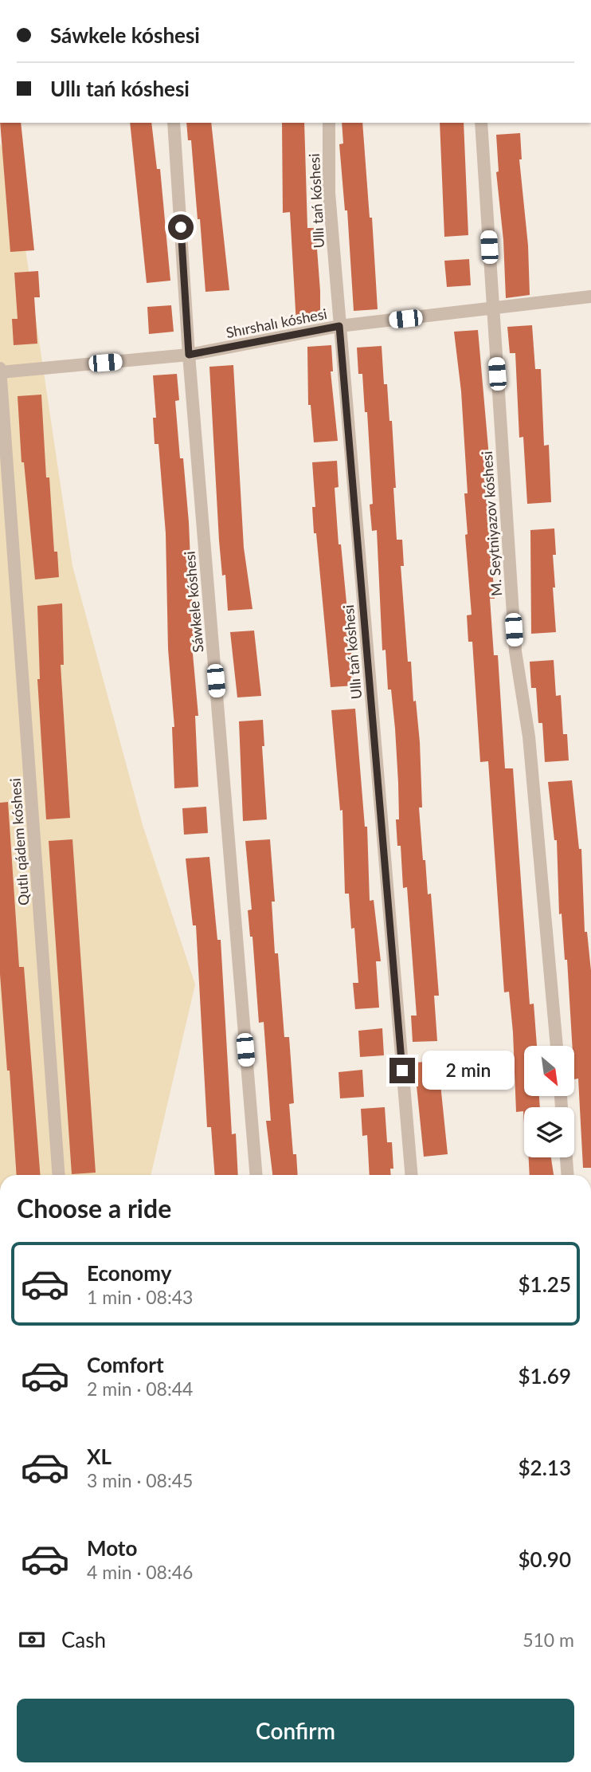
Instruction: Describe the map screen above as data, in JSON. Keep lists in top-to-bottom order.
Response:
{
  "streets": {
    "street": [
      "Ullı tań kóshesi",
      "Shırshalı kóshesi",
      "M. Seytniyazov kóshesi",
      "Sáwkele kóshesi",
      "Qutlı qádem kóshesi"
    ]
  },
  "crossings": [
    ["Ullı tań kóshesi", "Shırshalı kóshesi"],
    ["Shırshalı kóshesi", "M. Seytniyazov kóshesi"],
    ["Shırshalı kóshesi", "Sáwkele kóshesi"],
    ["Shırshalı kóshesi", "Qutlı qádem kóshesi"]
  ],
  "north": "bottom right",
  "page": {
    "banner": ["Sáwkele kóshesi", "Ullı tań kóshesi"],
    "bubble": "2 min",
    "heading": "Choose a ride",
    "list": [
      {
        "name": "Economy",
        "note": "1 min · 08:43",
        "value": "$1.25"
      },
      {
        "name": "Comfort",
        "note": "2 min · 08:44",
        "value": "$1.69"
      },
      {
        "name": "XL",
        "note": "3 min · 08:45",
        "value": "$2.13"
      },
      {
        "name": "Moto",
        "note": "4 min · 08:46",
        "value": "$0.90"
      }
    ],
    "pay": ["Cash", "510 m"],
    "buttons": "Confirm"
  }
}
